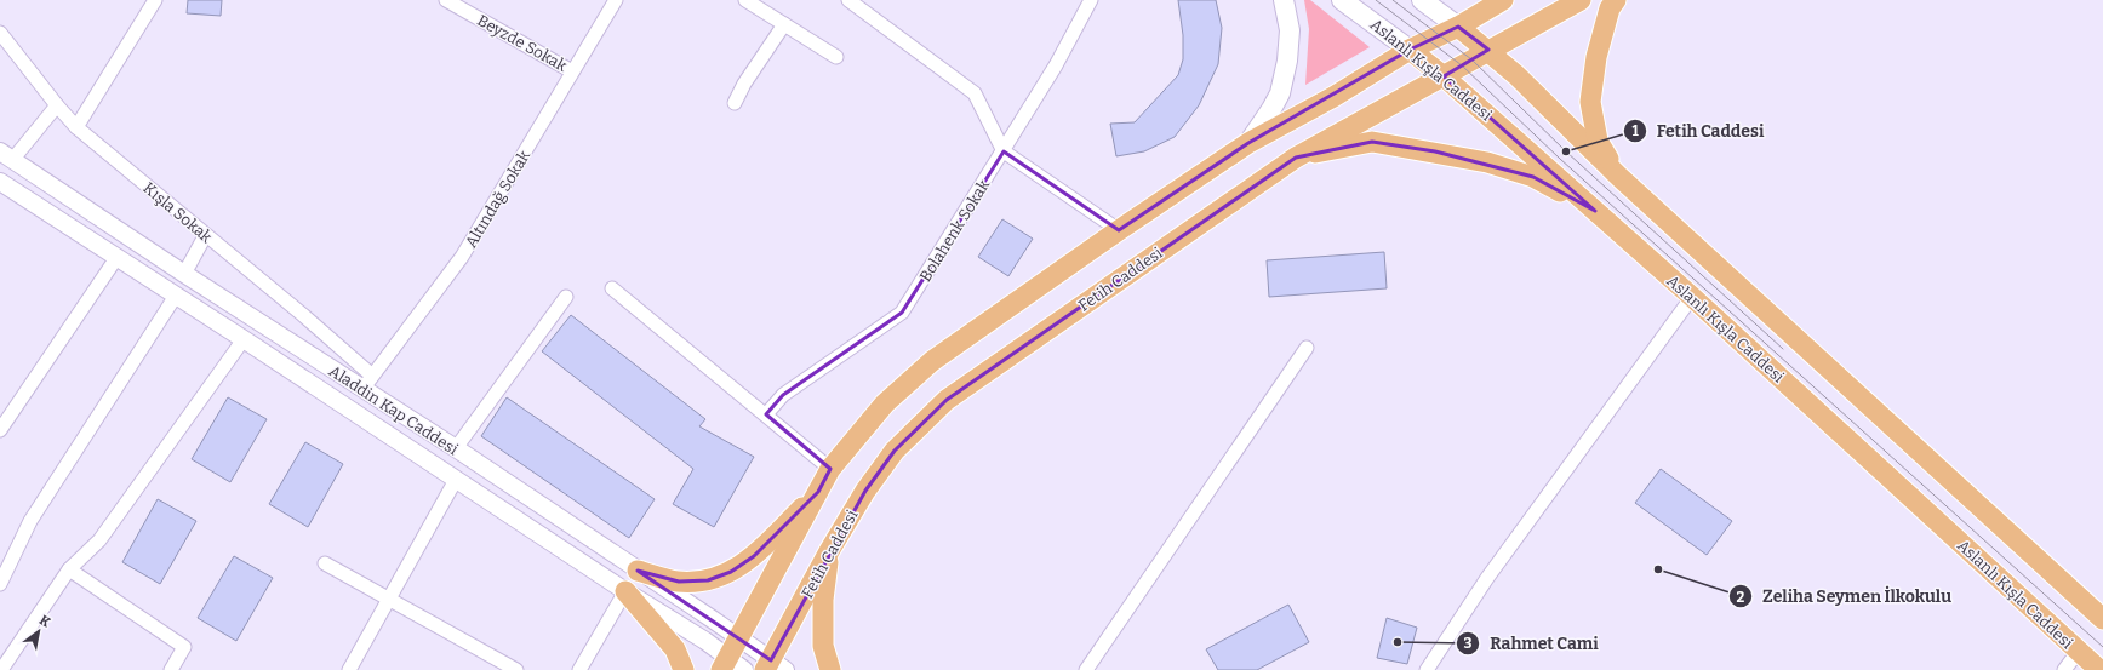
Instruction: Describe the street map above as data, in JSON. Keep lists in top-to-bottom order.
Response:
{
  "streets": {
    "main road": ["Aslanlı Kışla Caddesi", "Fetih Caddesi"],
    "street": [
      "Beyzde Sokak",
      "Altındağ Sokak",
      "Kışla Sokak",
      "Bolahenk Sokak",
      "Aladdin Kap Caddesi"
    ]
  },
  "crossings": [
    ["Beyzde Sokak", "Altındağ Sokak"],
    ["Aslanlı Kışla Caddesi", "Fetih Caddesi"],
    ["Altındağ Sokak", "Kışla Sokak"],
    ["Altındağ Sokak", "Aladdin Kap Caddesi"],
    ["Kışla Sokak", "Aladdin Kap Caddesi"],
    ["Fetih Caddesi", "Aladdin Kap Caddesi"]
  ],
  "places": ["Fetih Caddesi", "Zeliha Seymen İlkokulu", "Rahmet Cami"],
  "north": "top right"
}
